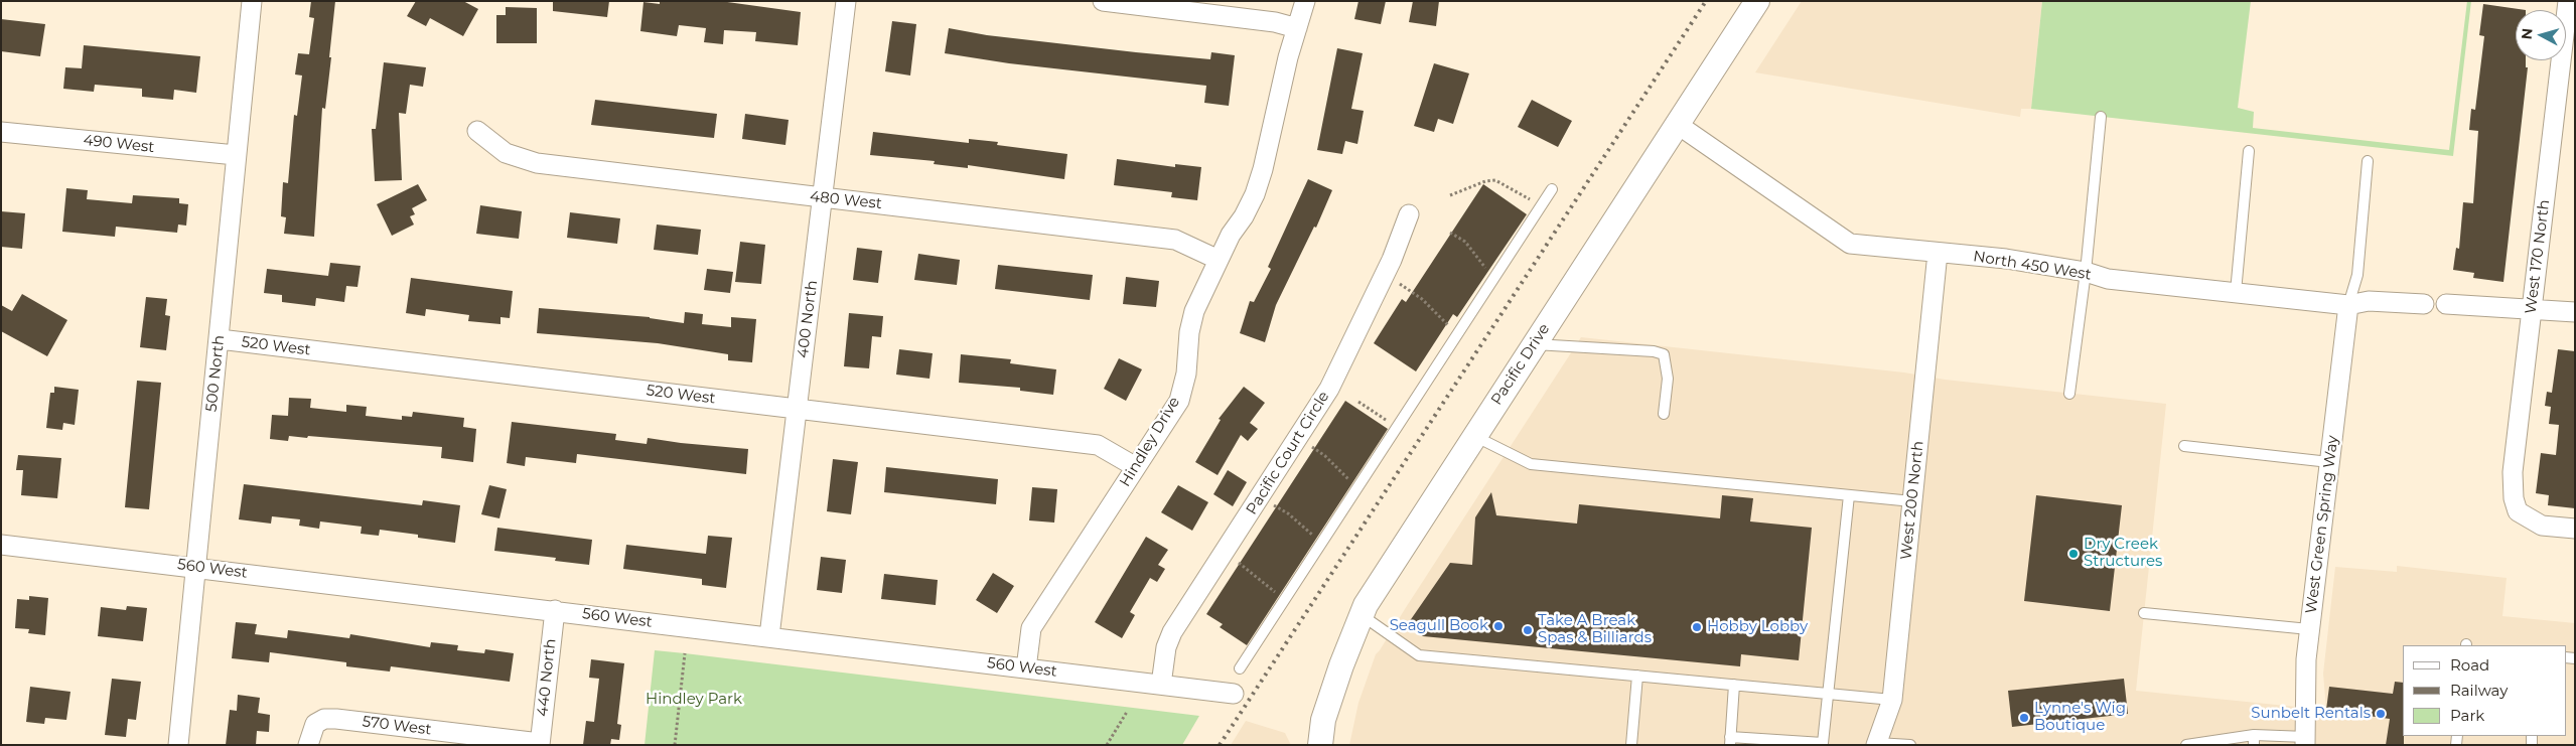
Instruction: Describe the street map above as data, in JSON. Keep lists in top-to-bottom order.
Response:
{
  "streets": {
    "street": [
      "490 West",
      "480 West",
      "West 170 North",
      "North 450 West",
      "400 North",
      "520 West",
      "Pacific Drive",
      "500 North",
      "Hindley Drive",
      "Pacific Court Circle",
      "West 200 North",
      "West Green Spring Way",
      "560 West",
      "440 North",
      "570 West"
    ]
  },
  "crossings": [
    ["490 West", "500 North"],
    ["480 West", "400 North"],
    ["480 West", "Hindley Drive"],
    ["North 450 West", "Pacific Drive"],
    ["North 450 West", "West 200 North"],
    ["North 450 West", "West Green Spring Way"],
    ["400 North", "520 West"],
    ["400 North", "560 West"],
    ["520 West", "500 North"],
    ["520 West", "Hindley Drive"],
    ["500 North", "560 West"],
    ["Hindley Drive", "560 West"],
    ["Pacific Court Circle", "560 West"],
    ["560 West", "440 North"],
    ["440 North", "570 West"]
  ],
  "parks": ["Hindley Park"],
  "places": [
    "Dry Creek Structures",
    "Seagull Book",
    "Hobby Lobby",
    "Take A Break Spas & Billiards",
    "Sunbelt Rentals",
    "Lynne's Wig Boutique"
  ],
  "legend": ["Road", "Railway", "Park"],
  "north": "left"
}
